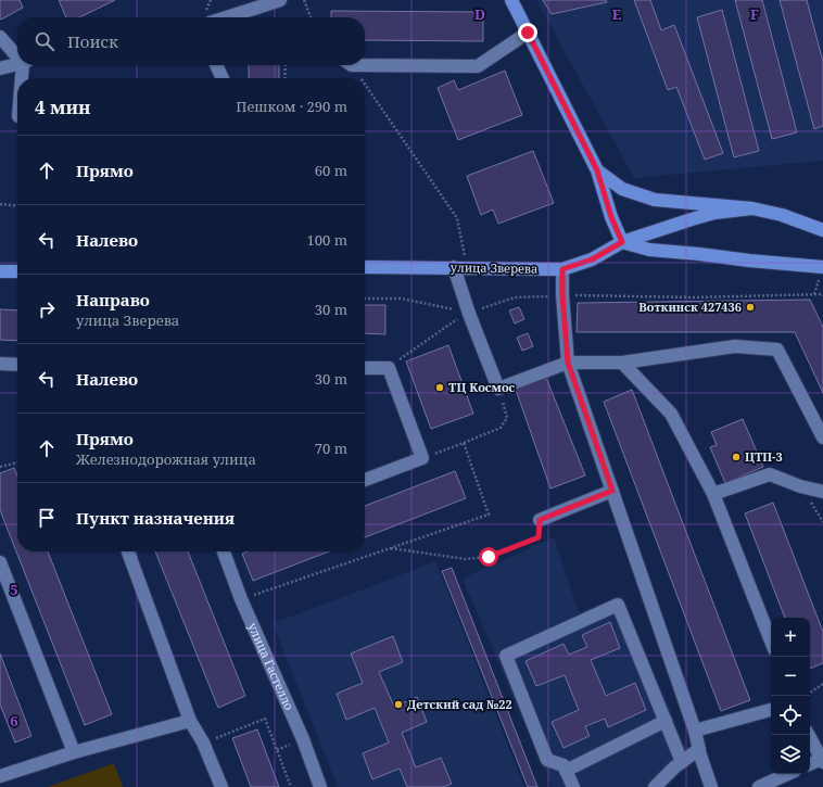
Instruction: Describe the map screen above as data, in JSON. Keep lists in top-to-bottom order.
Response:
{
  "streets": {
    "main road": ["улица Зверева"],
    "street": ["улица Гастелло"]
  },
  "places": [
    "Воткинск 427436",
    "ТЦ Космос",
    "ЦТП-3",
    "Детский сад №22"
  ],
  "page": {
    "search": "Поиск",
    "heading": ["4 мин", "Пешком · 290 m"],
    "list": [
      ["Прямо", "60 m"],
      ["Налево", "100 m"],
      ["Направо", "улица Зверева", "30 m"],
      ["Налево", "30 m"],
      ["Прямо", "Железнодорожная улица", "70 m"],
      "Пункт назначения"
    ],
    "map_buttons": ["+", "−"]
  },
  "grid": {
    "columns": ["D", "E", "F"],
    "rows": ["5", "6"]
  }
}
